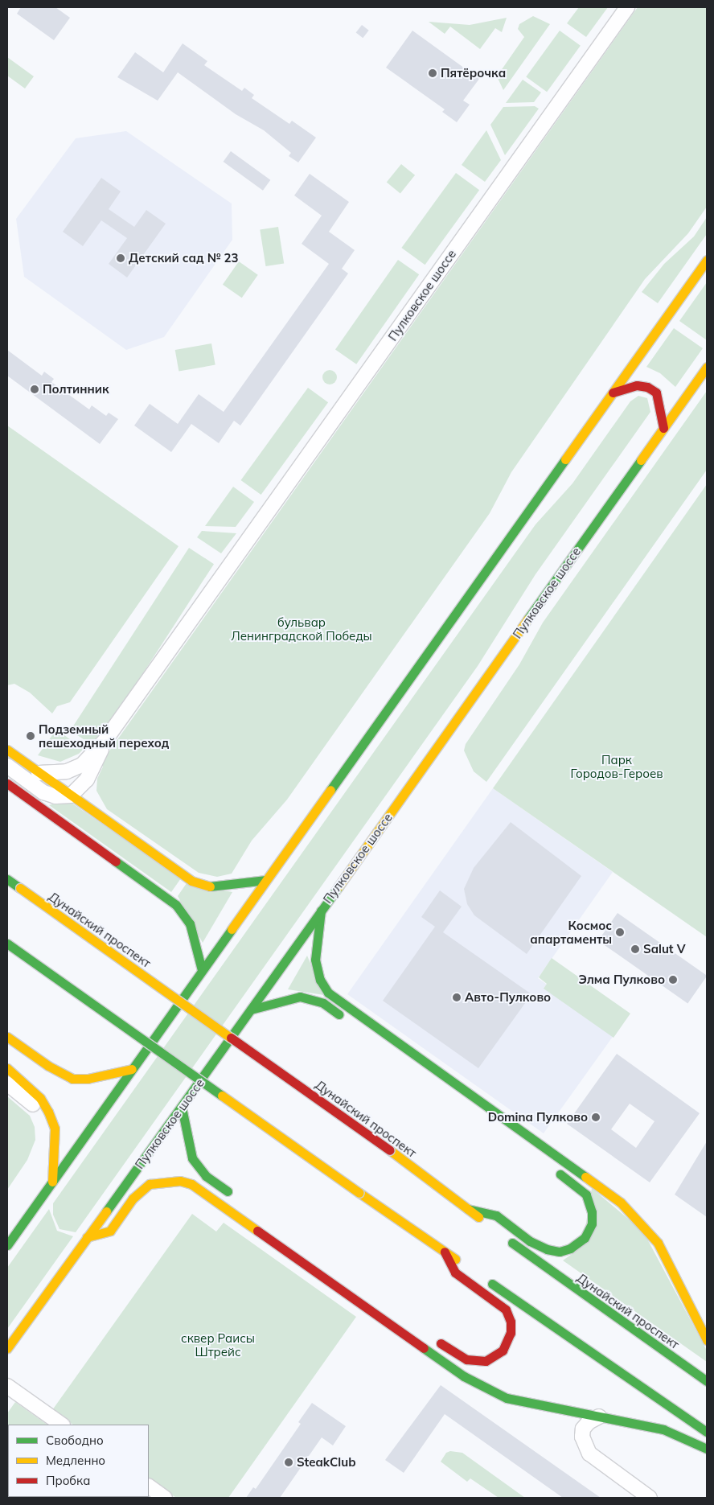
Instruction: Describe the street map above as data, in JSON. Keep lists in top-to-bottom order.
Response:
{
  "streets": {
    "main road": ["Пулковское шоссе", "Дунайский проспект"]
  },
  "parks": ["бульвар Ленинградской Победы", "Парк Городов-Героев", "сквер Раисы Штрейс"],
  "places": [
    "Пятёрочка",
    "Детский сад № 23",
    "Полтинник",
    "Подземный пешеходный переход",
    "Космос апартаменты",
    "Salut V",
    "Элма Пулково",
    "Авто-Пулково",
    "Domina Пулково",
    "SteakClub"
  ],
  "legend": ["Свободно", "Медленно", "Пробка"]
}
